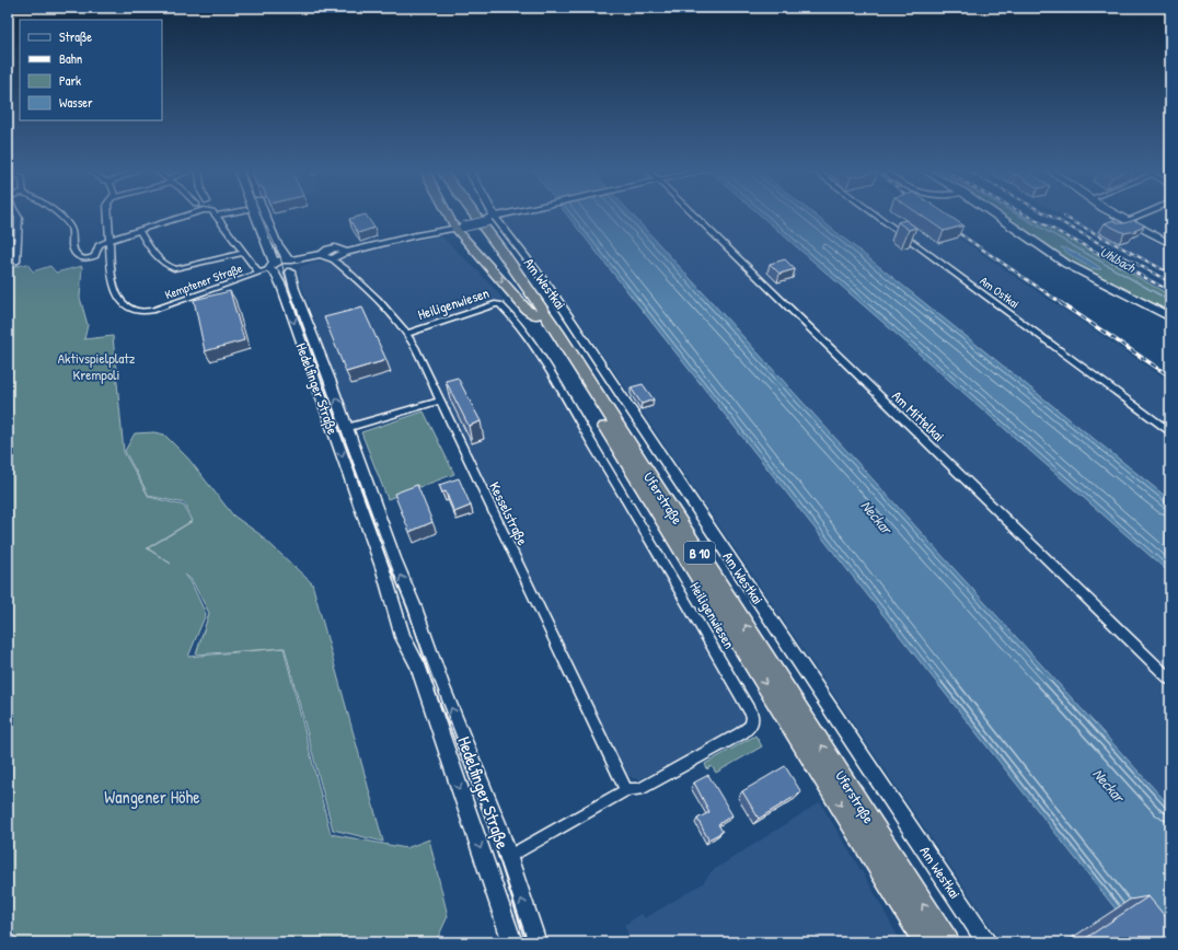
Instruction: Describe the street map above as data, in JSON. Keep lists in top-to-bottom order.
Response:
{
  "streets": {
    "highway": ["Uferstraße", "B 10"],
    "street": [
      "Kemptener Straße",
      "Am Westkai",
      "Am Ostkai",
      "Heiligenwiesen",
      "Hedelfinger Straße",
      "Am Mittelkai",
      "Kesselstraße"
    ]
  },
  "crossings": [
    ["Kemptener Straße", "Hedelfinger Straße"],
    ["Heiligenwiesen", "Hedelfinger Straße"],
    ["Heiligenwiesen", "Kesselstraße"],
    ["Uferstraße", "B 10"]
  ],
  "water": ["Uhlbach", "Neckar"],
  "parks": ["Aktivspielplatz Krempoli", "Wangener Höhe"],
  "legend": [
    "Straße",
    "Bahn",
    "Park",
    "Wasser"
  ]
}
